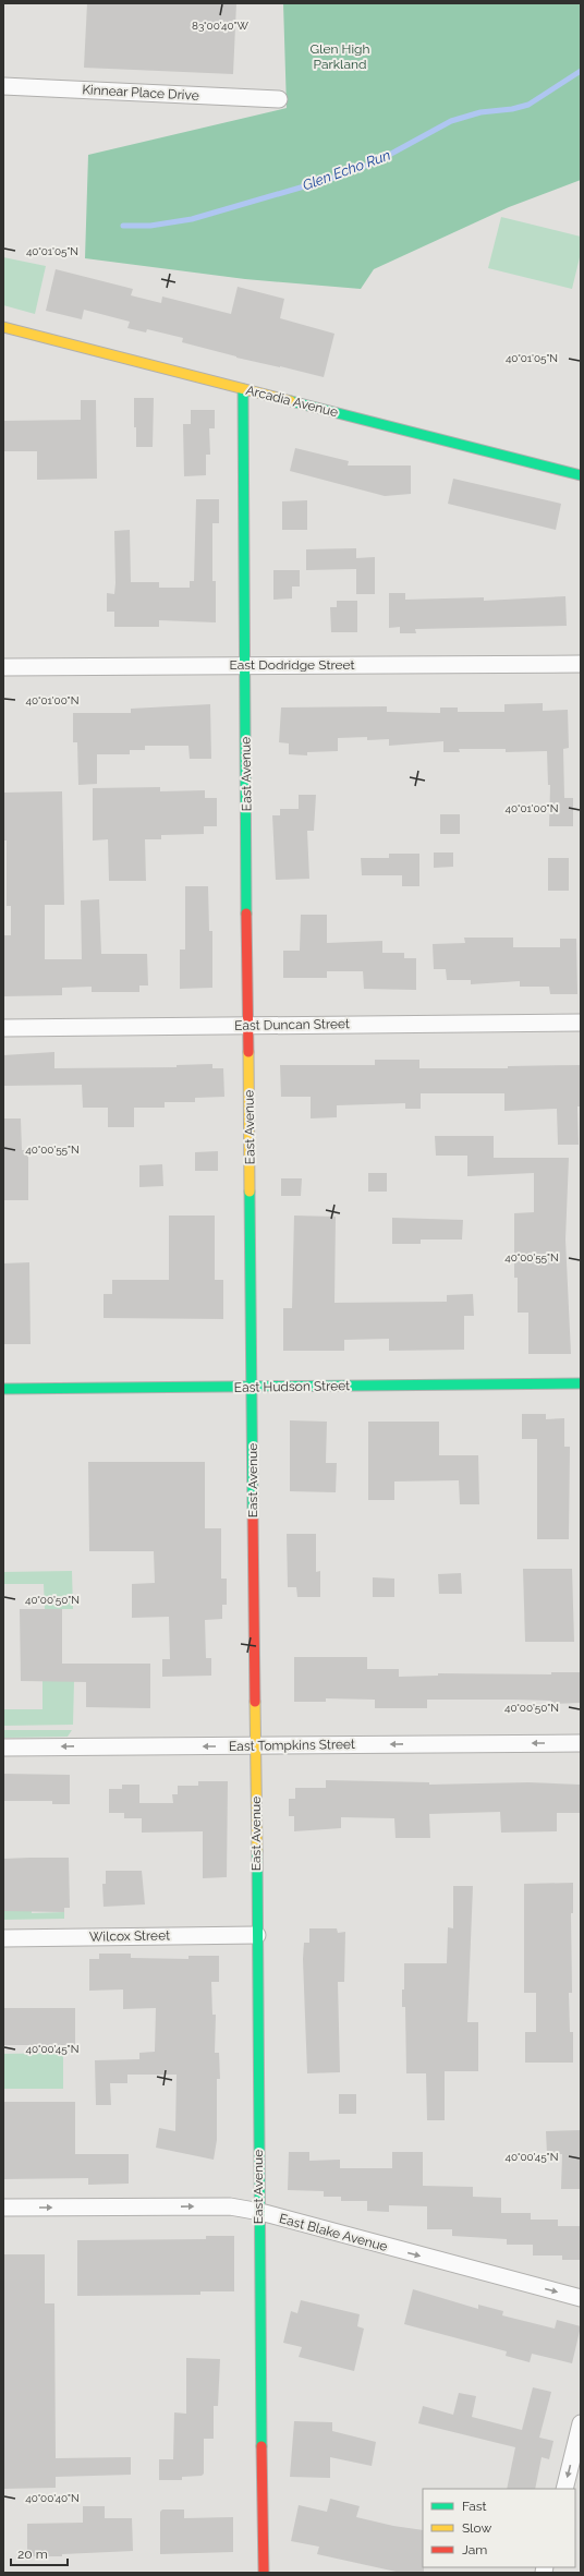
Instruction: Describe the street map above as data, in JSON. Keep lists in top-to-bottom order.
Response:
{
  "streets": {
    "street": [
      "Kinnear Place Drive",
      "Arcadia Avenue",
      "East Dodridge Street",
      "East Avenue",
      "East Duncan Street",
      "East Hudson Street",
      "East Tompkins Street",
      "Wilcox Street",
      "East Blake Avenue"
    ]
  },
  "crossings": [
    ["Arcadia Avenue", "East Avenue"],
    ["East Dodridge Street", "East Avenue"],
    ["East Avenue", "East Duncan Street"],
    ["East Avenue", "East Hudson Street"],
    ["East Avenue", "East Tompkins Street"],
    ["East Avenue", "Wilcox Street"],
    ["East Avenue", "East Blake Avenue"]
  ],
  "one_way": ["East Tompkins Street", "East Blake Avenue"],
  "water": ["Glen Echo Run"],
  "parks": ["Glen High Parkland"],
  "legend": ["Fast", "Slow", "Jam"],
  "scale_bar": "20 m",
  "coordinates": [
    "83°00'40\"W",
    "40°01'05\"N",
    "40°01'00\"N",
    "40°00'55\"N",
    "40°00'50\"N",
    "40°00'45\"N",
    "40°00'40\"N"
  ]
}
